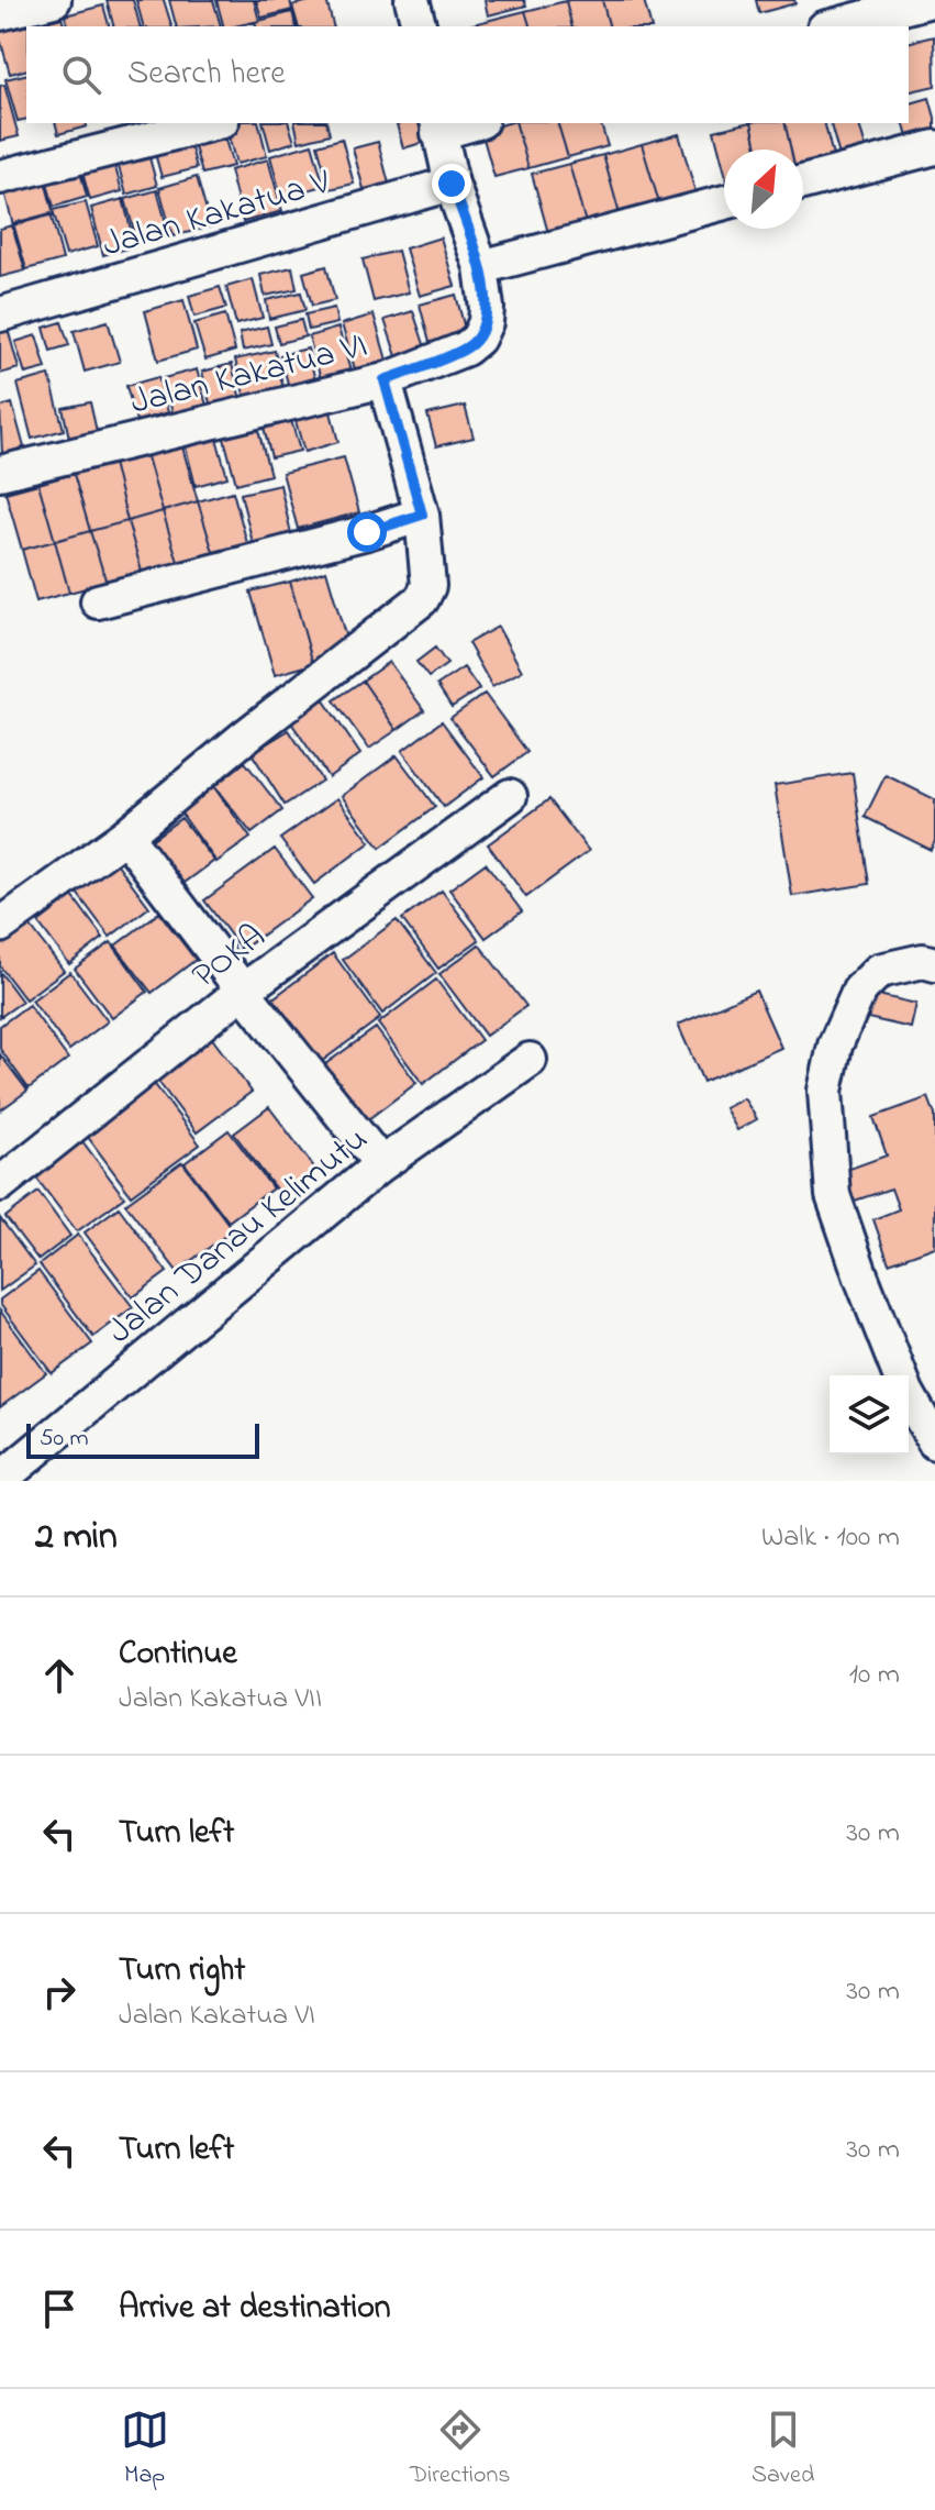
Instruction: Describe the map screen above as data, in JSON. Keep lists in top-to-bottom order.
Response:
{
  "streets": {
    "street": [
      "Jalan Kakatua V",
      "Jalan Kakatua VI",
      "POKA",
      "Jalan Danau Kelimutu"
    ]
  },
  "scale_bar": "50 m",
  "north": "top right",
  "page": {
    "search": "Search here",
    "scale": "50 m",
    "heading": ["2 min", "Walk · 100 m"],
    "list": [
      ["Continue", "Jalan Kakatua VII", "10 m"],
      ["Turn left", "30 m"],
      ["Turn right", "Jalan Kakatua VI", "30 m"],
      ["Turn left", "30 m"],
      "Arrive at destination"
    ],
    "nav": ["Map", "Directions", "Saved"]
  }
}
